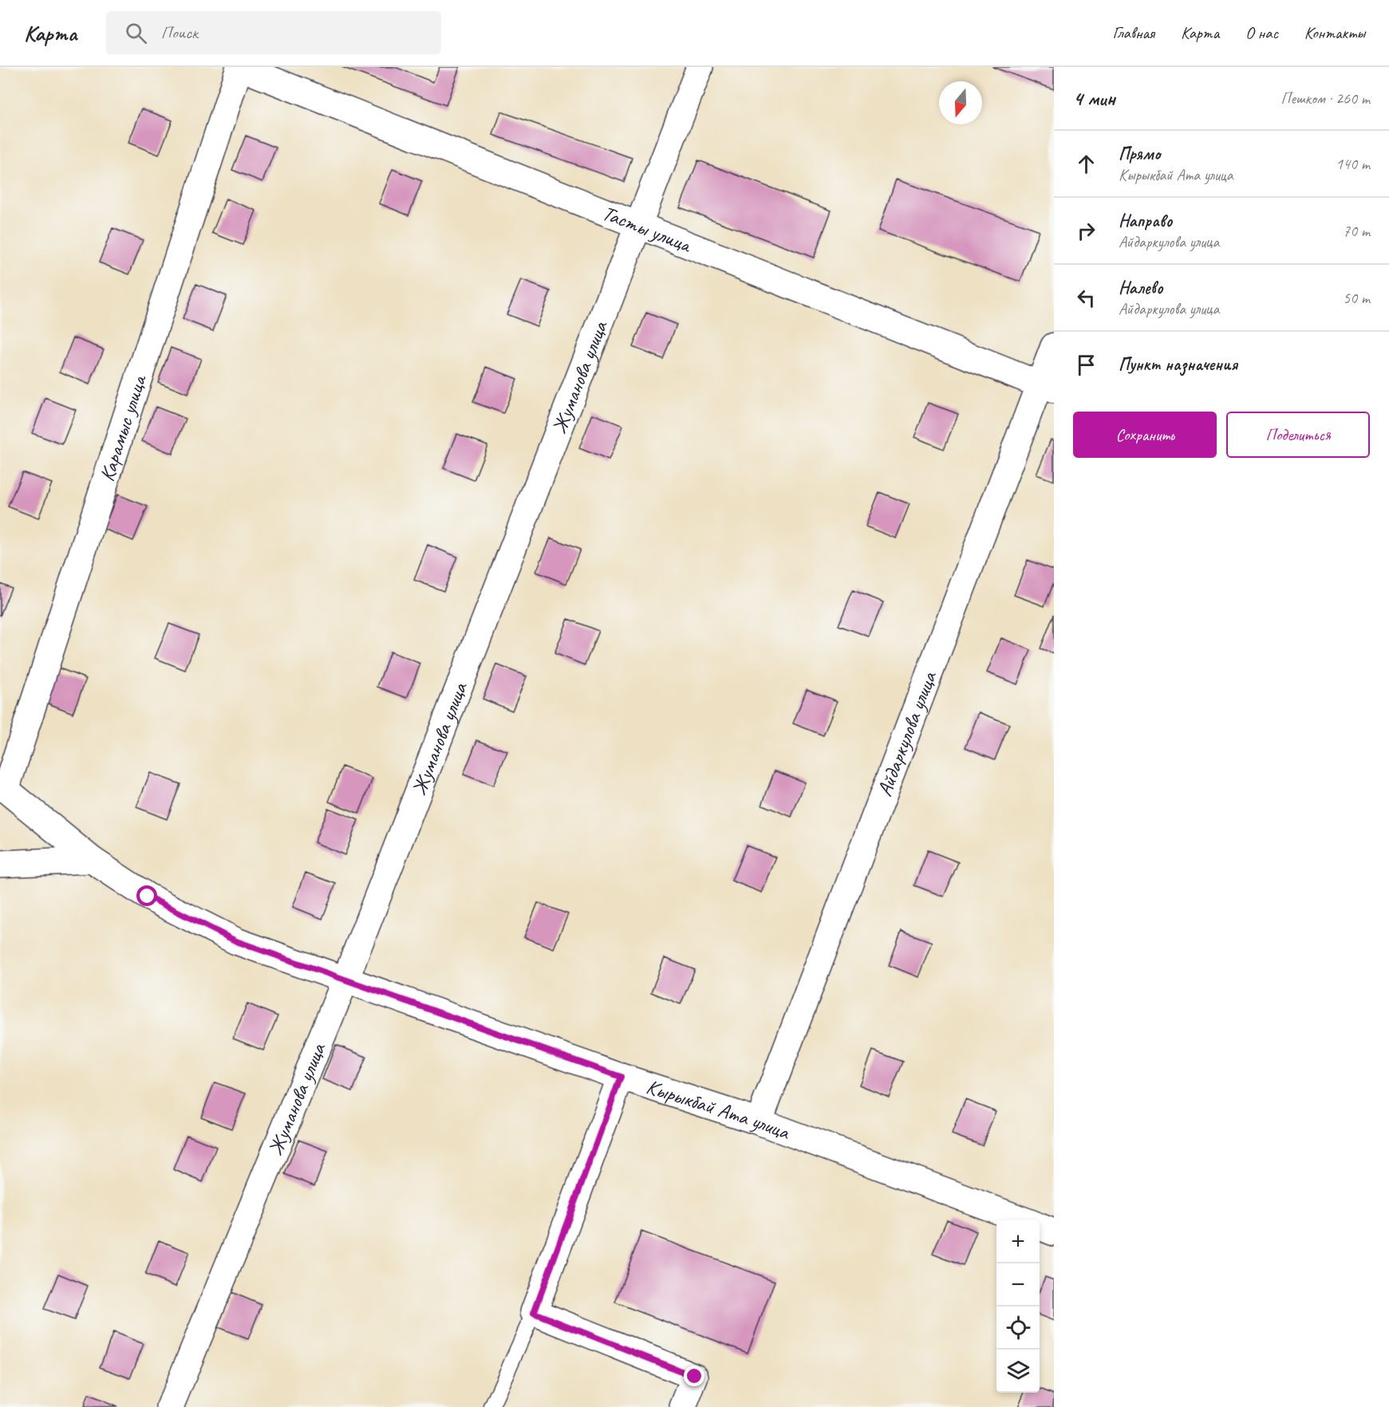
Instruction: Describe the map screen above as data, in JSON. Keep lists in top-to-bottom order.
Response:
{
  "streets": {
    "street": [
      "Тасты улица",
      "Жуманова улица",
      "Карамыс улица",
      "Айдаркулова улица",
      "Кырыкбай Ата улица"
    ]
  },
  "crossings": [
    ["Тасты улица", "Жуманова улица"],
    ["Тасты улица", "Карамыс улица"],
    ["Тасты улица", "Айдаркулова улица"],
    ["Жуманова улица", "Кырыкбай Ата улица"],
    ["Карамыс улица", "Кырыкбай Ата улица"],
    ["Айдаркулова улица", "Кырыкбай Ата улица"]
  ],
  "north": "bottom",
  "page": {
    "header": "Карта",
    "search": "Поиск",
    "nav": [
      "Главная",
      "Карта",
      "О нас",
      "Контакты"
    ],
    "heading": ["4 мин", "Пешком · 260 m"],
    "list": [
      ["Прямо", "Кырыкбай Ата улица", "140 m"],
      ["Направо", "Айдаркулова улица", "70 m"],
      ["Налево", "Айдаркулова улица", "50 m"],
      "Пункт назначения"
    ],
    "buttons": ["Сохранить", "Поделиться"],
    "map_buttons": ["+", "−"]
  }
}
